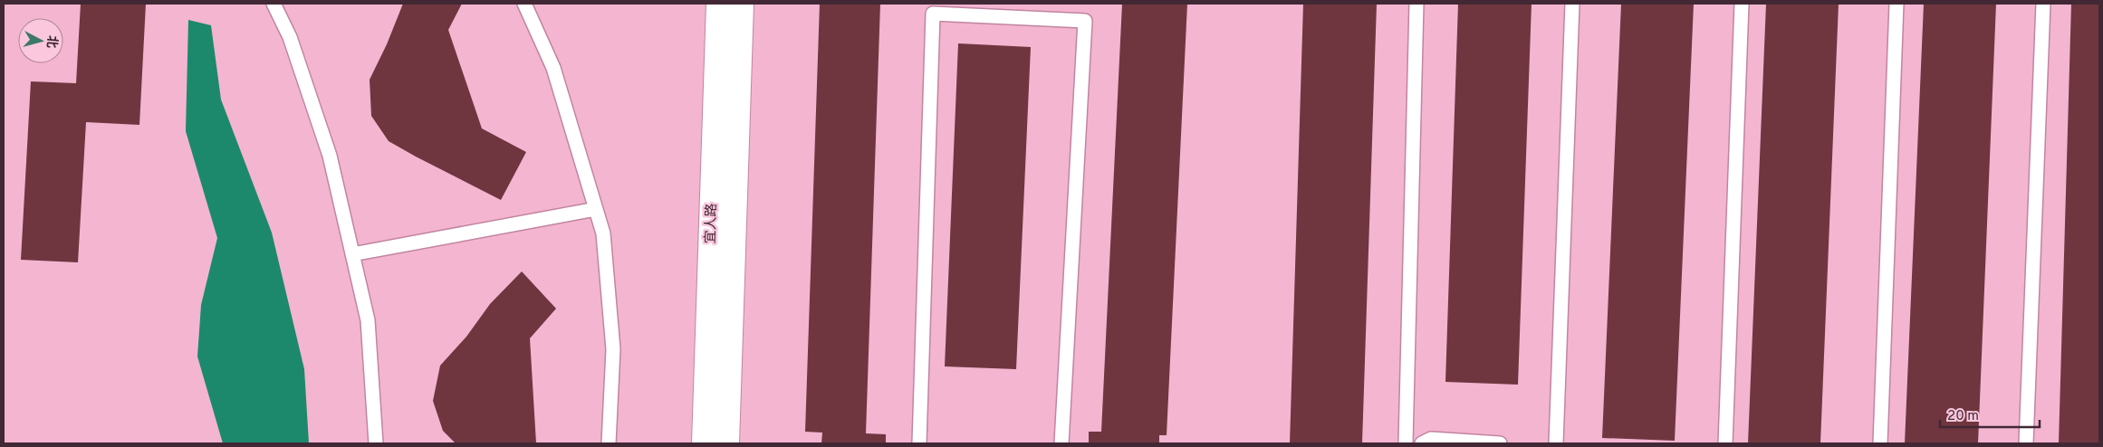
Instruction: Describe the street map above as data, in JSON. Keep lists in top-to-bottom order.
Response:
{
  "streets": {
    "street": ["宜人路"]
  },
  "scale_bar": "20 m",
  "north": "right"
}
